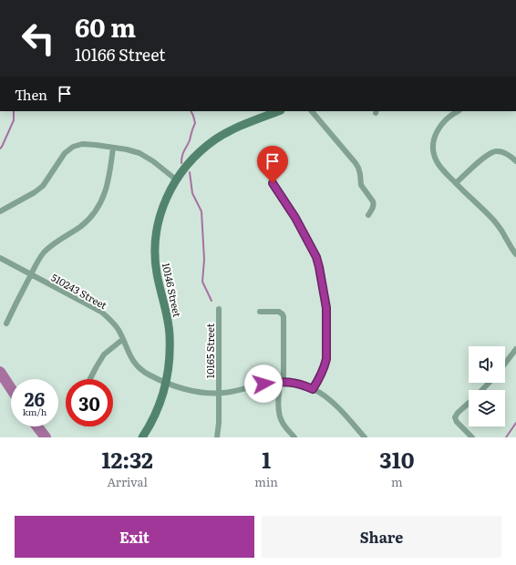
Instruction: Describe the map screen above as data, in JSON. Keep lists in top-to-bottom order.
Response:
{
  "streets": {
    "street": ["10146 Street", "510243 Street", "10165 Street"]
  },
  "crossings": [
    ["10146 Street", "510243 Street"],
    ["510243 Street", "10165 Street"]
  ],
  "page": {
    "turn": ["60 m", "10166 Street"],
    "then": "Then",
    "speed": "26 km/h",
    "limit": "30",
    "eta": [
      "12:32",
      "Arrival",
      "1",
      "min",
      "310",
      "m"
    ],
    "buttons": ["Exit", "Share"]
  }
}
